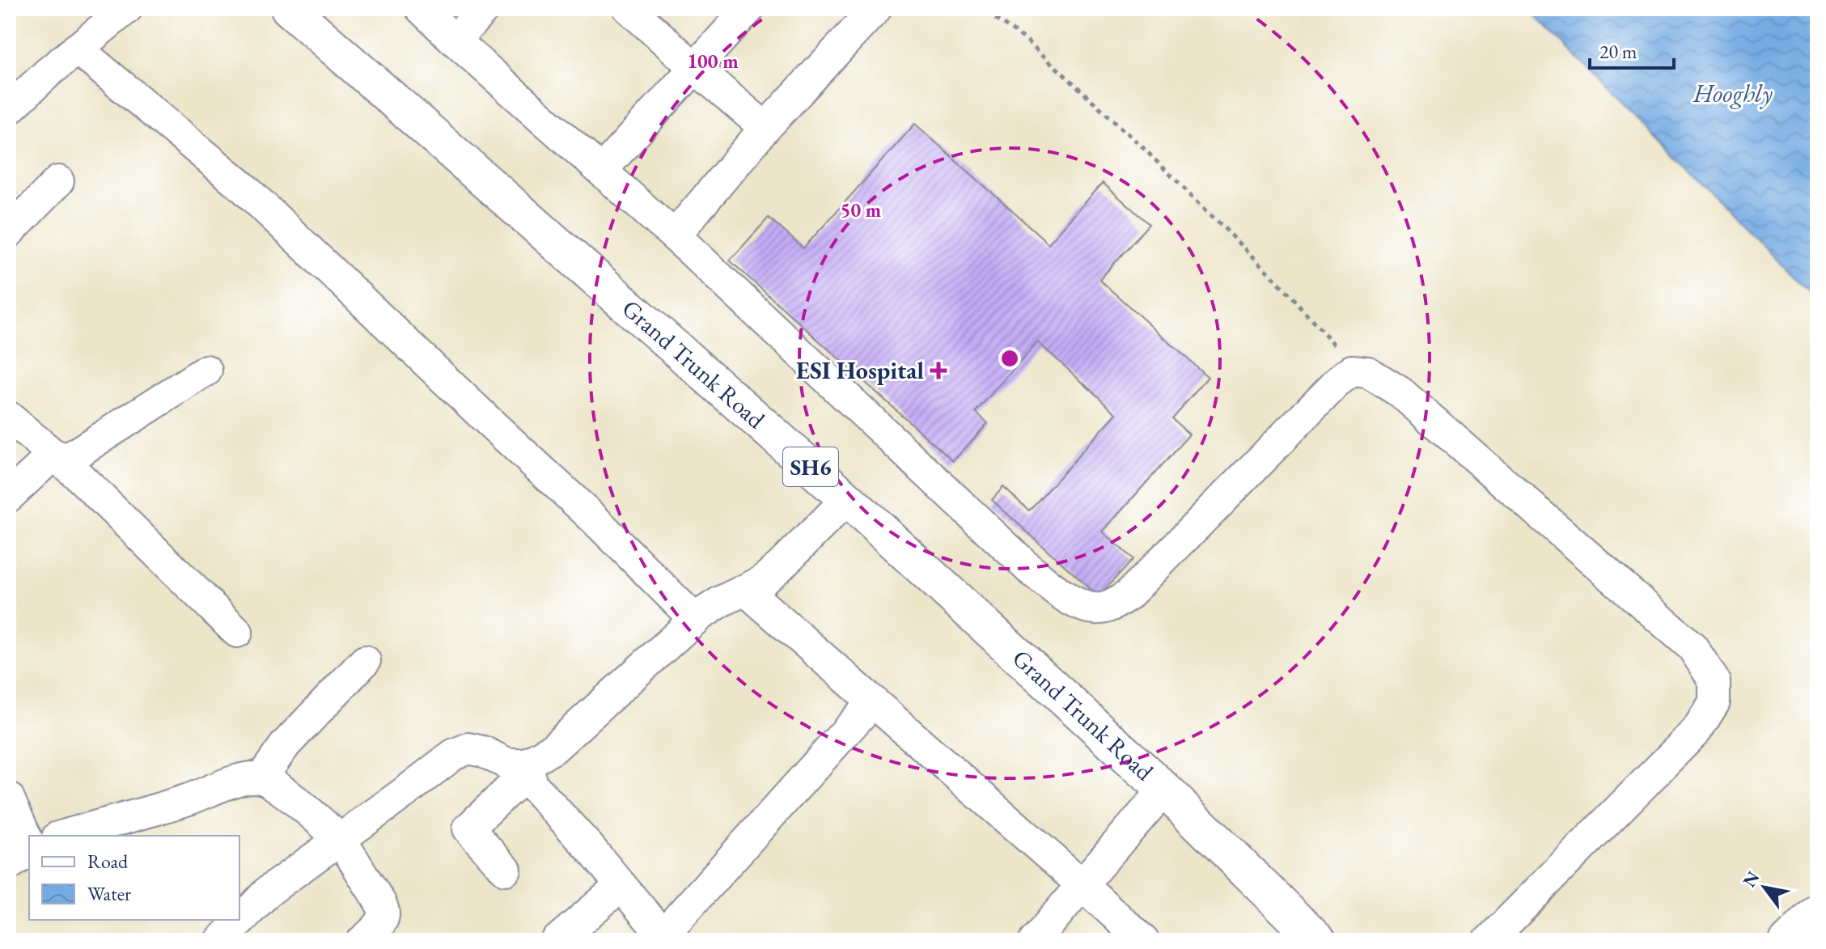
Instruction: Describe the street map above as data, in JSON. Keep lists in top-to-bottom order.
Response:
{
  "streets": {
    "main road": ["Grand Trunk Road", "SH6"]
  },
  "water": ["Hooghly"],
  "places": {
    "health": ["ESI Hospital"]
  },
  "legend": ["Road", "Water"],
  "scale_bar": "20 m",
  "north": "top left",
  "rings": ["100 m", "50 m"]
}
